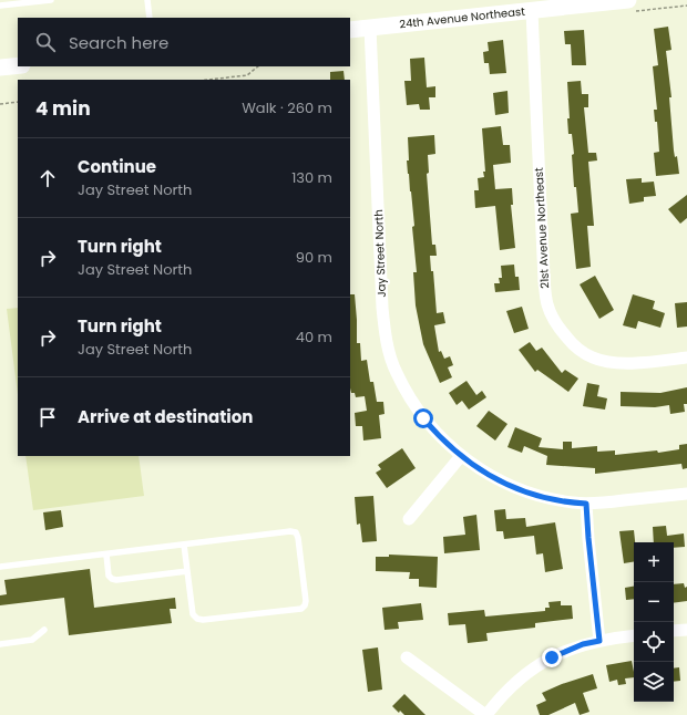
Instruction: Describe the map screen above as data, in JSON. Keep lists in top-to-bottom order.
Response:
{
  "streets": {
    "main road": ["24th Avenue Northeast"],
    "street": ["21st Avenue Northeast", "Jay Street North"]
  },
  "crossings": [
    ["24th Avenue Northeast", "21st Avenue Northeast"],
    ["24th Avenue Northeast", "Jay Street North"]
  ],
  "page": {
    "search": "Search here",
    "heading": ["4 min", "Walk · 260 m"],
    "list": [
      ["Continue", "Jay Street North", "130 m"],
      ["Turn right", "Jay Street North", "90 m"],
      ["Turn right", "Jay Street North", "40 m"],
      "Arrive at destination"
    ],
    "map_buttons": ["+", "−"]
  }
}
